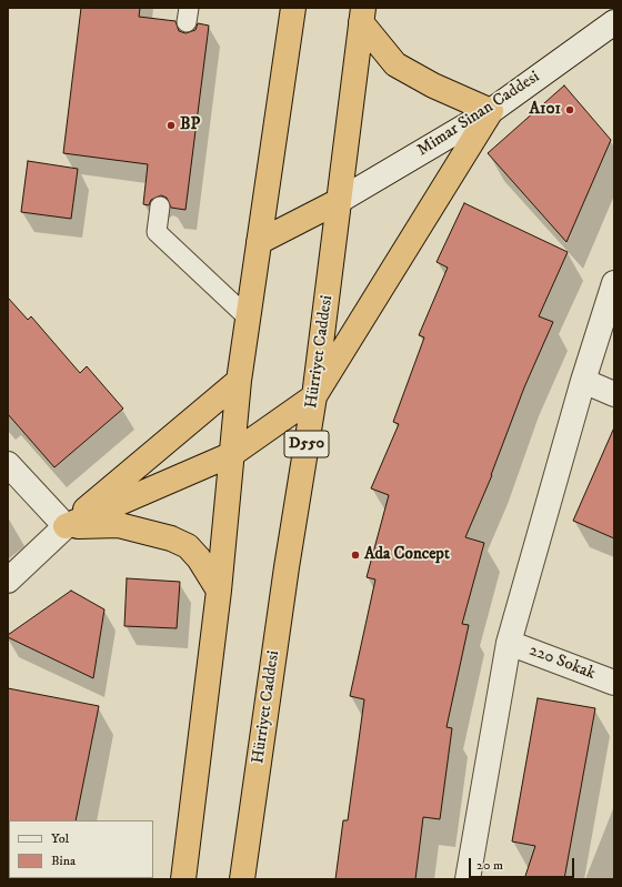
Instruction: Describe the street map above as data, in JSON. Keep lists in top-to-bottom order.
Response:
{
  "streets": {
    "highway": ["Hürriyet Caddesi", "D550"],
    "street": ["Mimar Sinan Caddesi", "220 Sokak"]
  },
  "crossings": [
    ["Mimar Sinan Caddesi", "Hürriyet Caddesi"]
  ],
  "places": ["A101", "BP", "Ada Concept"],
  "legend": ["Yol", "Bina"],
  "scale_bar": "20 m"
}
